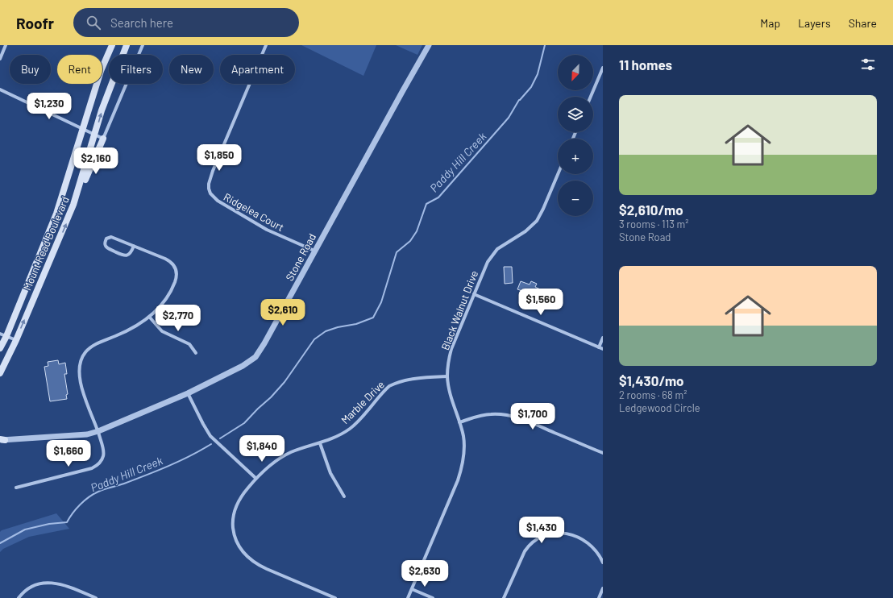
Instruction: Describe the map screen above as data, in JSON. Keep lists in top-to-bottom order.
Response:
{
  "streets": {
    "main road": ["Mount Read Boulevard"],
    "street": [
      "Ridgelea Court",
      "Stone Road",
      "Black Walnut Drive",
      "Marble Drive"
    ]
  },
  "crossings": [
    ["Ridgelea Court", "Stone Road"],
    ["Black Walnut Drive", "Marble Drive"]
  ],
  "water": ["Paddy Hill Creek"],
  "north": "bottom left",
  "page": {
    "header": "Roofr",
    "search": "Search here",
    "nav": ["Map", "Layers", "Share"],
    "heading": "11 homes",
    "map_buttons": ["+", "−"],
    "chip": [
      "Buy",
      "Rent",
      "Filters",
      "New",
      "Apartment"
    ],
    "list": [
      {
        "name": "$2,610/mo",
        "note": "3 rooms · 113 m² · Stone Road"
      },
      {
        "name": "$1,430/mo",
        "note": "2 rooms · 68 m² · Ledgewood Circle"
      }
    ],
    "price": [
      "$1,230",
      "$1,850",
      "$2,160",
      "$1,560",
      "$2,610",
      "$2,770",
      "$1,700",
      "$1,840",
      "$1,660",
      "$1,430",
      "$2,630"
    ]
  }
}
